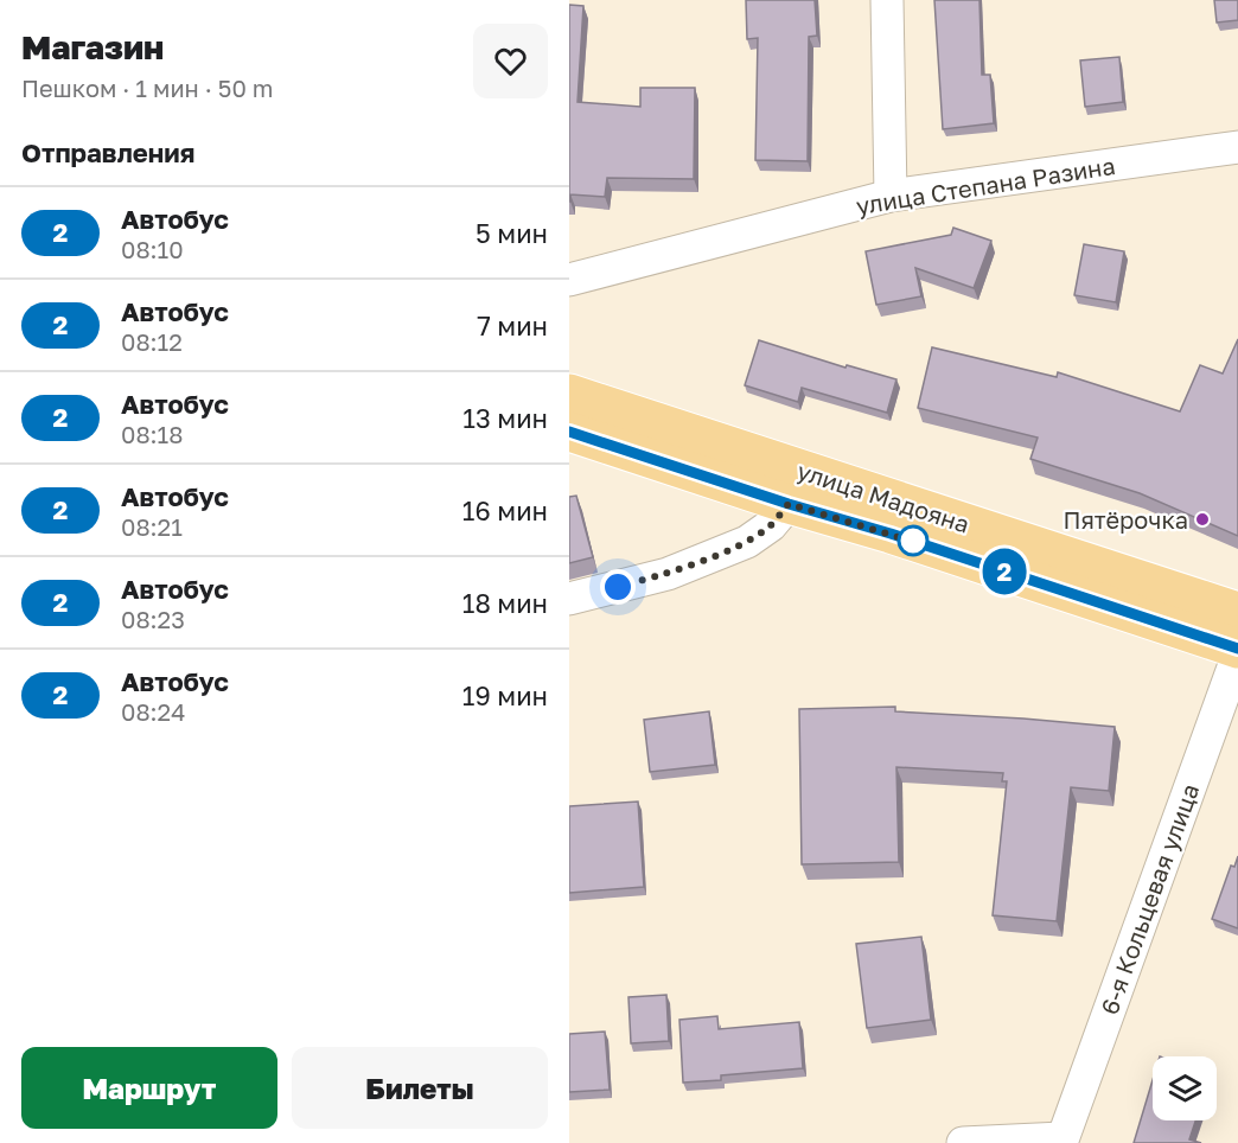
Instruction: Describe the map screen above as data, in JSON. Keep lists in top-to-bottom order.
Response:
{
  "streets": {
    "main road": ["улица Мадояна"],
    "street": ["улица Степана Разина", "6-я Кольцевая улица"]
  },
  "places": ["Пятёрочка"],
  "lines": ["bus line 2"],
  "page": {
    "heading": [
      ["Магазин", "Пешком · 1 мин · 50 m"],
      "Отправления"
    ],
    "on_map": "2",
    "list": [
      {
        "mark": "2",
        "name": "Автобус",
        "note": "08:10",
        "value": "5 мин"
      },
      {
        "mark": "2",
        "name": "Автобус",
        "note": "08:12",
        "value": "7 мин"
      },
      {
        "mark": "2",
        "name": "Автобус",
        "note": "08:18",
        "value": "13 мин"
      },
      {
        "mark": "2",
        "name": "Автобус",
        "note": "08:21",
        "value": "16 мин"
      },
      {
        "mark": "2",
        "name": "Автобус",
        "note": "08:23",
        "value": "18 мин"
      },
      {
        "mark": "2",
        "name": "Автобус",
        "note": "08:24",
        "value": "19 мин"
      }
    ],
    "buttons": ["Маршрут", "Билеты"]
  }
}
